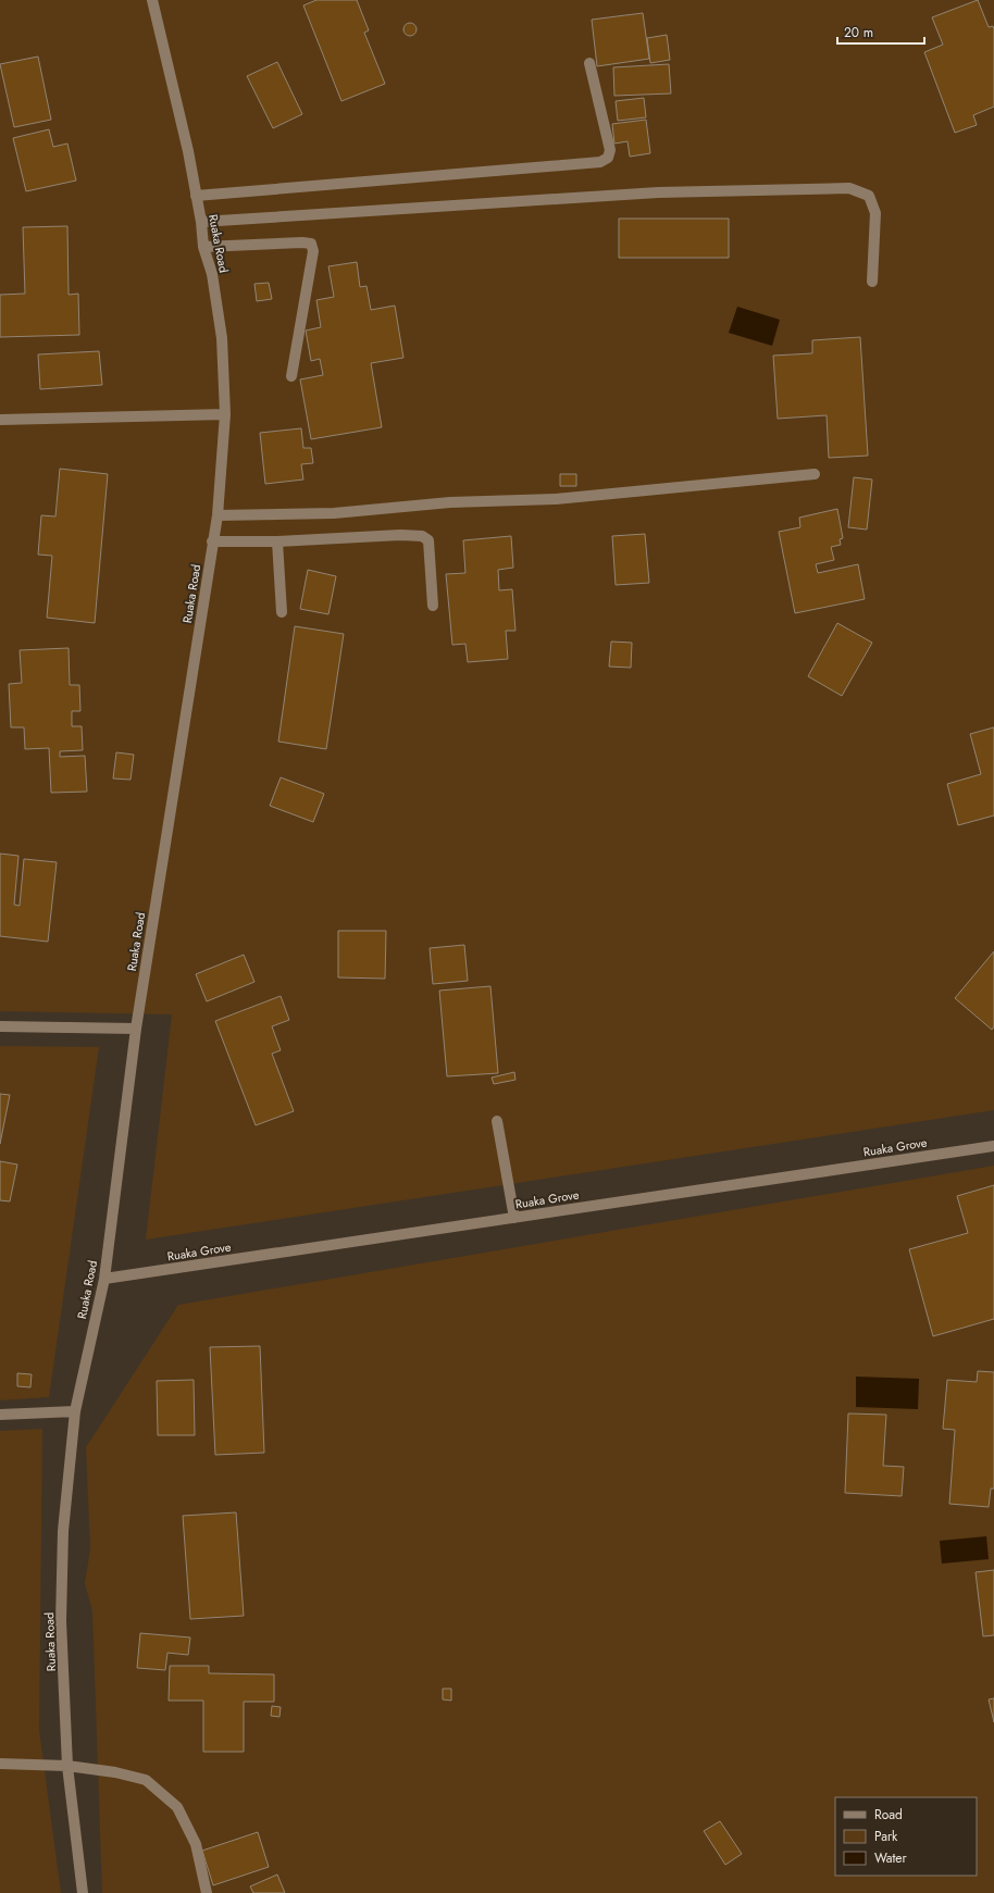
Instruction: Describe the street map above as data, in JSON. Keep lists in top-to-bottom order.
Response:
{
  "streets": {
    "street": ["Ruaka Road", "Ruaka Grove"]
  },
  "crossings": [
    ["Ruaka Road", "Ruaka Grove"]
  ],
  "legend": ["Road", "Park", "Water"],
  "scale_bar": "20 m"
}
